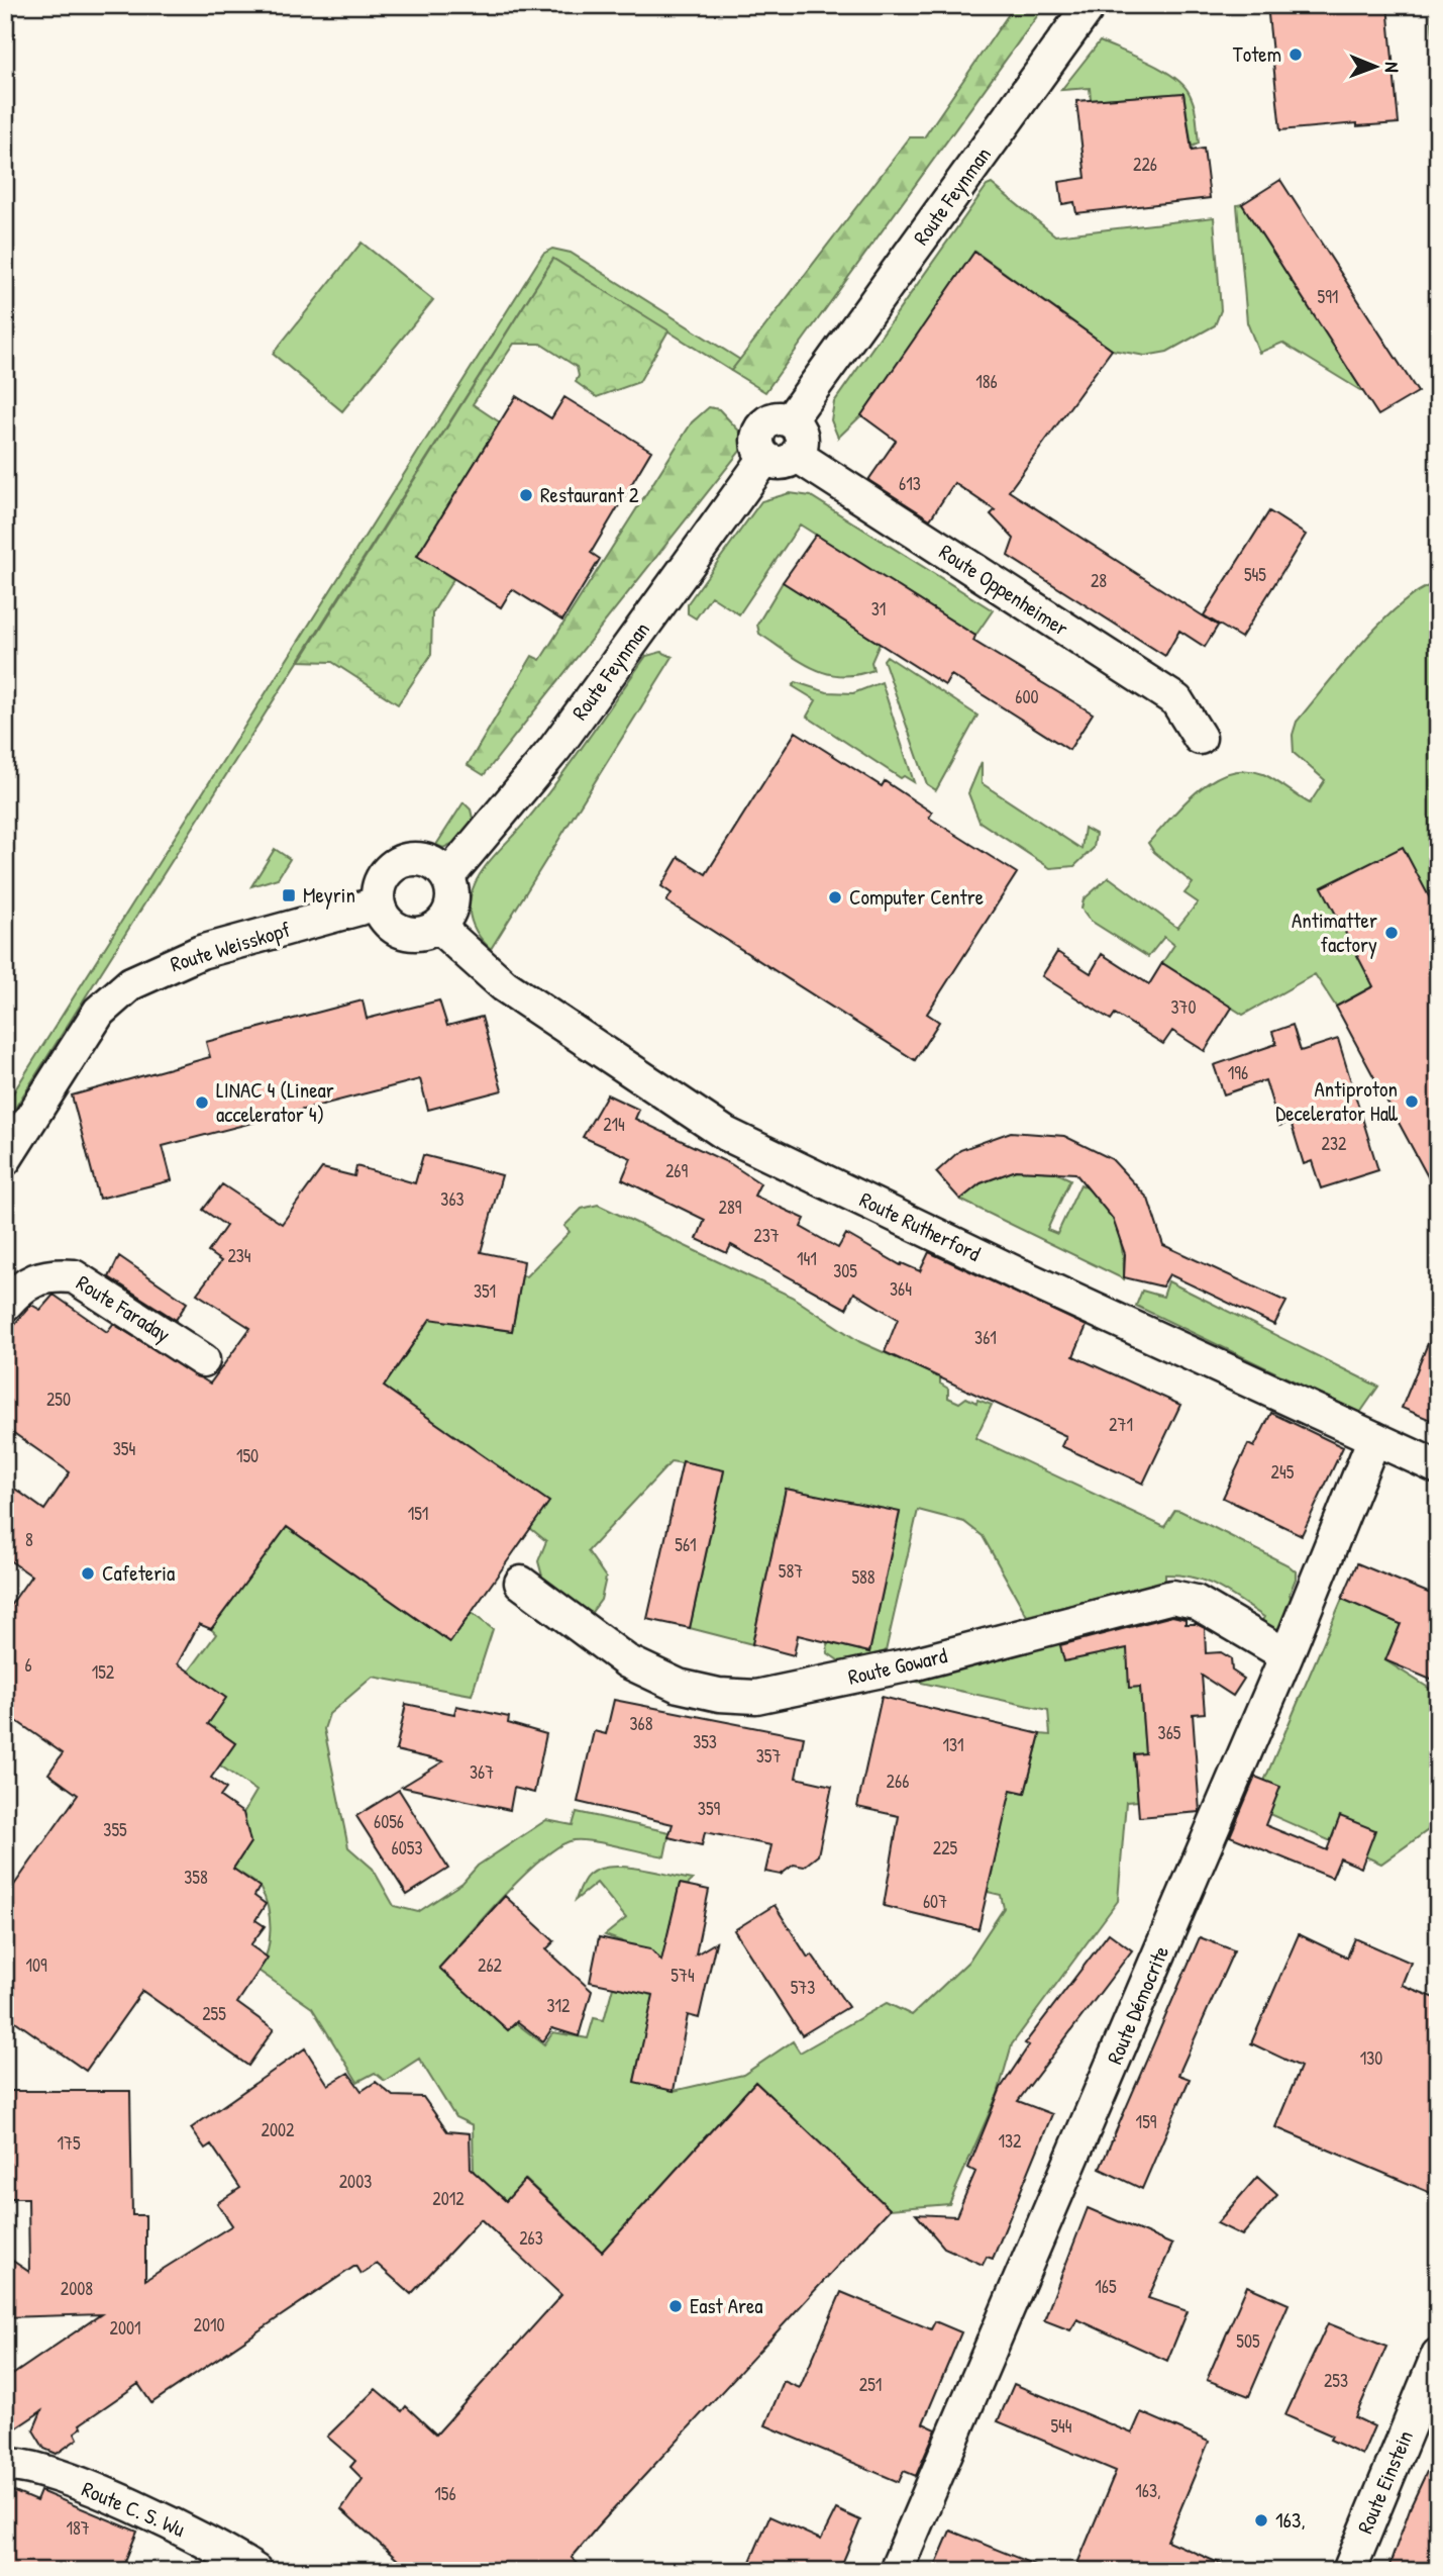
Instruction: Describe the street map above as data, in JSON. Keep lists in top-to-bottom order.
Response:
{
  "streets": {
    "street": [
      "Route Feynman",
      "Route Oppenheimer",
      "Route Weisskopf",
      "Route Rutherford",
      "Route Faraday",
      "Route Goward",
      "Route Démocrite",
      "Route Einstein",
      "Route C. S. Wu"
    ]
  },
  "crossings": [
    ["Route Feynman", "Route Oppenheimer"],
    ["Route Feynman", "Route Weisskopf"],
    ["Route Feynman", "Route Rutherford"],
    ["Route Weisskopf", "Route Rutherford"],
    ["Route Rutherford", "Route Démocrite"],
    ["Route Goward", "Route Démocrite"]
  ],
  "places": {
    "other": [
      "Totem",
      "Restaurant 2",
      "Computer Centre",
      "Antimatter factory",
      "Antiproton Decelerator Hall",
      "LINAC 4 (Linear accelerator 4)",
      "Cafeteria",
      "East Area",
      "163,"
    ],
    "transit": ["Meyrin"]
  },
  "house_numbers": [
    "226",
    "591",
    "186",
    "613",
    "545",
    "28",
    "31",
    "600",
    "370",
    "196",
    "214",
    "232",
    "269",
    "363",
    "289",
    "237",
    "234",
    "141",
    "305",
    "364",
    "351",
    "361",
    "250",
    "271",
    "354",
    "150",
    "245",
    "151",
    "8",
    "561",
    "587",
    "588",
    "6",
    "152",
    "368",
    "365",
    "353",
    "131",
    "357",
    "367",
    "266",
    "359",
    "6056",
    "355",
    "6053",
    "225",
    "358",
    "607",
    "109",
    "262",
    "574",
    "573",
    "312",
    "255",
    "130",
    "159",
    "2002",
    "132",
    "175",
    "2003",
    "2012",
    "263",
    "165",
    "2008",
    "2010",
    "2001",
    "505",
    "253",
    "251",
    "544",
    "163,",
    "156",
    "187"
  ],
  "north": "right"
}
